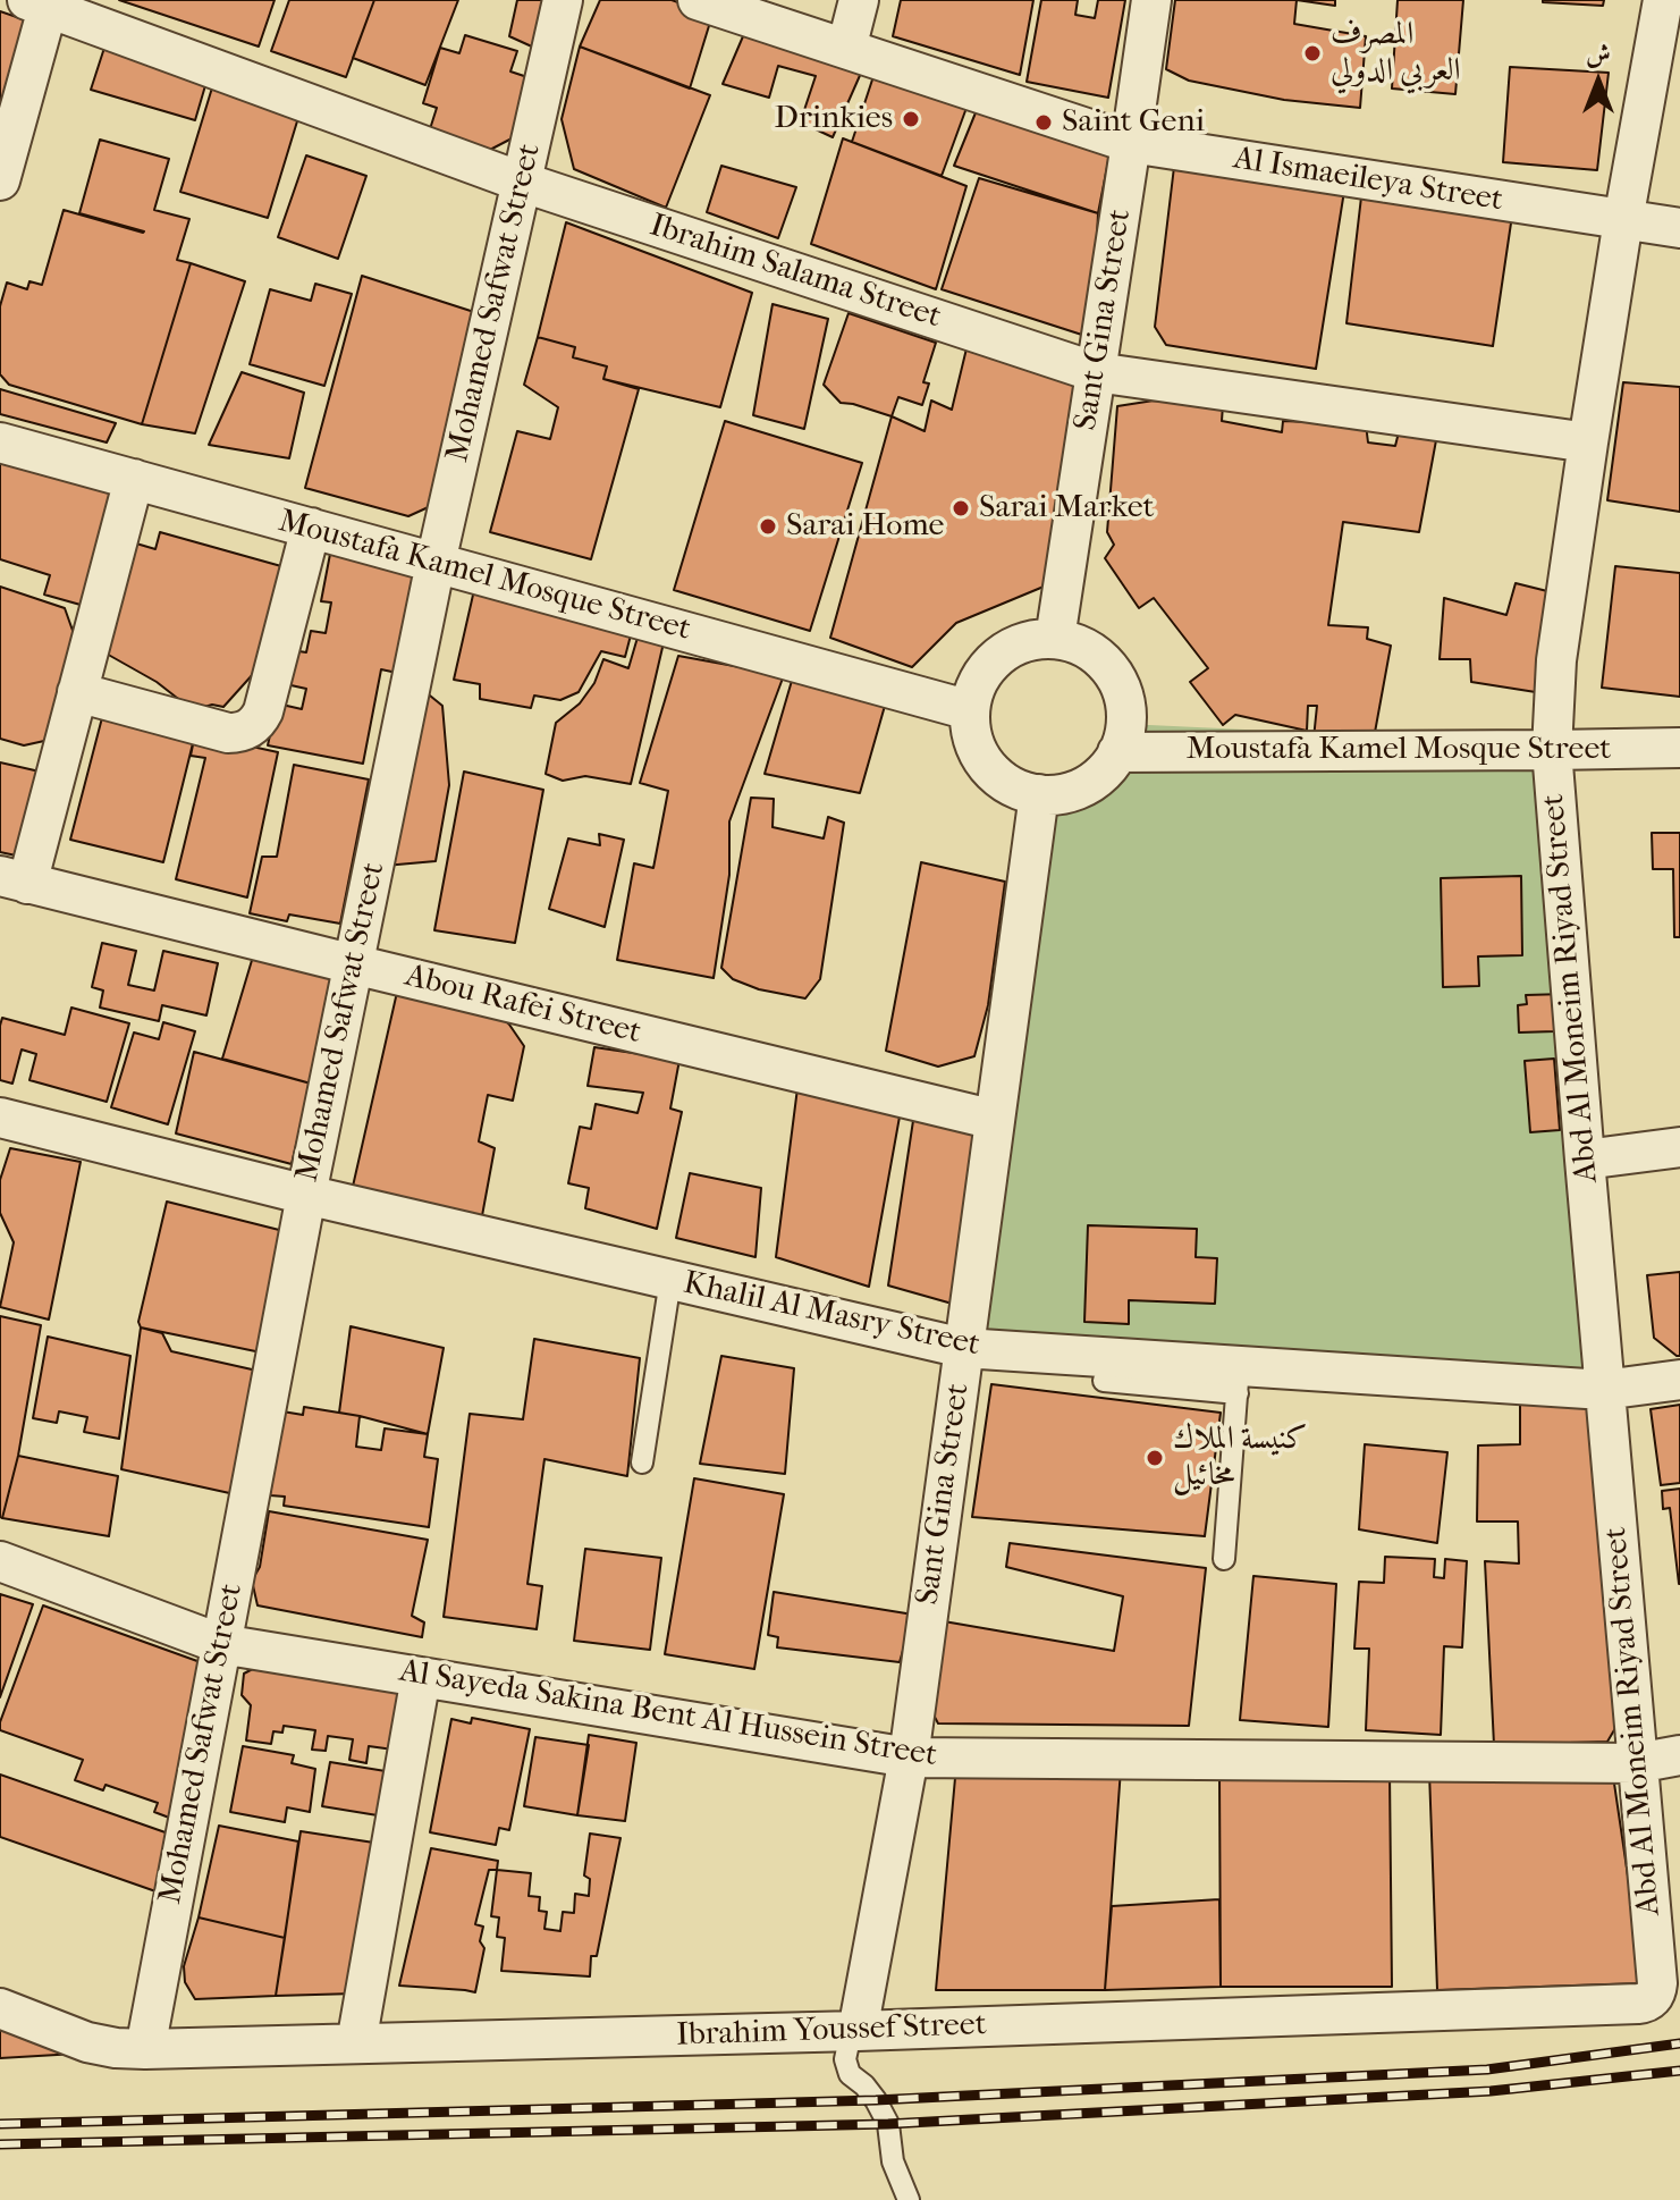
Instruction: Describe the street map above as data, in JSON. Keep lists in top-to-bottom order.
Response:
{
  "streets": {
    "street": [
      "Al Ismaeileya Street",
      "Ibrahim Salama Street",
      "Mohamed Safwat Street",
      "Sant Gina Street",
      "Moustafa Kamel Mosque Street",
      "Abd Al Moneim Riyad Street",
      "Abou Rafei Street",
      "Khalil Al Masry Street",
      "Al Sayeda Sakina Bent Al Hussein Street",
      "Ibrahim Youssef Street"
    ]
  },
  "crossings": [
    ["Al Ismaeileya Street", "Sant Gina Street"],
    ["Al Ismaeileya Street", "Abd Al Moneim Riyad Street"],
    ["Ibrahim Salama Street", "Mohamed Safwat Street"],
    ["Ibrahim Salama Street", "Sant Gina Street"],
    ["Ibrahim Salama Street", "Abd Al Moneim Riyad Street"],
    ["Mohamed Safwat Street", "Moustafa Kamel Mosque Street"],
    ["Mohamed Safwat Street", "Abou Rafei Street"],
    ["Mohamed Safwat Street", "Khalil Al Masry Street"],
    ["Mohamed Safwat Street", "Al Sayeda Sakina Bent Al Hussein Street"],
    ["Mohamed Safwat Street", "Ibrahim Youssef Street"],
    ["Sant Gina Street", "Moustafa Kamel Mosque Street"],
    ["Sant Gina Street", "Abou Rafei Street"],
    ["Sant Gina Street", "Khalil Al Masry Street"],
    ["Sant Gina Street", "Al Sayeda Sakina Bent Al Hussein Street"],
    ["Sant Gina Street", "Ibrahim Youssef Street"],
    ["Moustafa Kamel Mosque Street", "Abd Al Moneim Riyad Street"],
    ["Abd Al Moneim Riyad Street", "Khalil Al Masry Street"],
    ["Abd Al Moneim Riyad Street", "Al Sayeda Sakina Bent Al Hussein Street"],
    ["Abd Al Moneim Riyad Street", "Ibrahim Youssef Street"]
  ],
  "places": [
    "المصرف العربي الدولي",
    "Drinkies",
    "Saint Geni",
    "Sarai Market",
    "Sarai Home",
    "كنيسة الملاك مخائيل"
  ],
  "north": "top"
}
